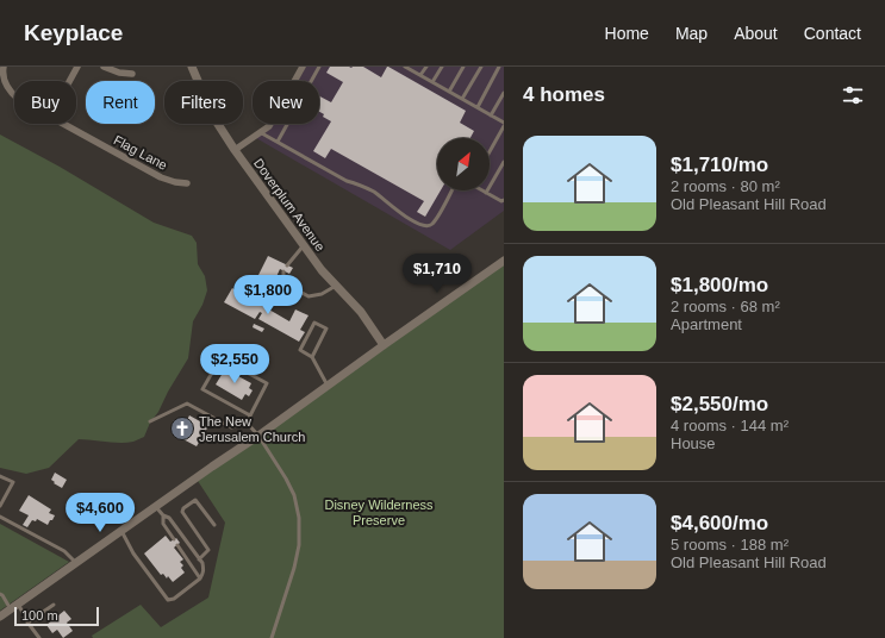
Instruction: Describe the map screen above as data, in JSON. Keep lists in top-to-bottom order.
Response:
{
  "streets": {
    "street": ["Flag Lane", "Doverplum Avenue"]
  },
  "parks": ["Disney Wilderness Preserve"],
  "places": {
    "church": ["The New Jerusalem Church"]
  },
  "scale_bar": "100 m",
  "north": "top right",
  "page": {
    "header": "Keyplace",
    "nav": [
      "Home",
      "Map",
      "About",
      "Contact"
    ],
    "heading": "4 homes",
    "chip": [
      "Buy",
      "Rent",
      "Filters",
      "New"
    ],
    "list": [
      {
        "name": "$1,710/mo",
        "note": "2 rooms · 80 m² · Old Pleasant Hill Road"
      },
      {
        "name": "$1,800/mo",
        "note": "2 rooms · 68 m² · Apartment"
      },
      {
        "name": "$2,550/mo",
        "note": "4 rooms · 144 m² · House"
      },
      {
        "name": "$4,600/mo",
        "note": "5 rooms · 188 m² · Old Pleasant Hill Road"
      }
    ],
    "price": [
      "$1,710",
      "$1,800",
      "$2,550",
      "$4,600"
    ],
    "scale": "100 m"
  }
}
